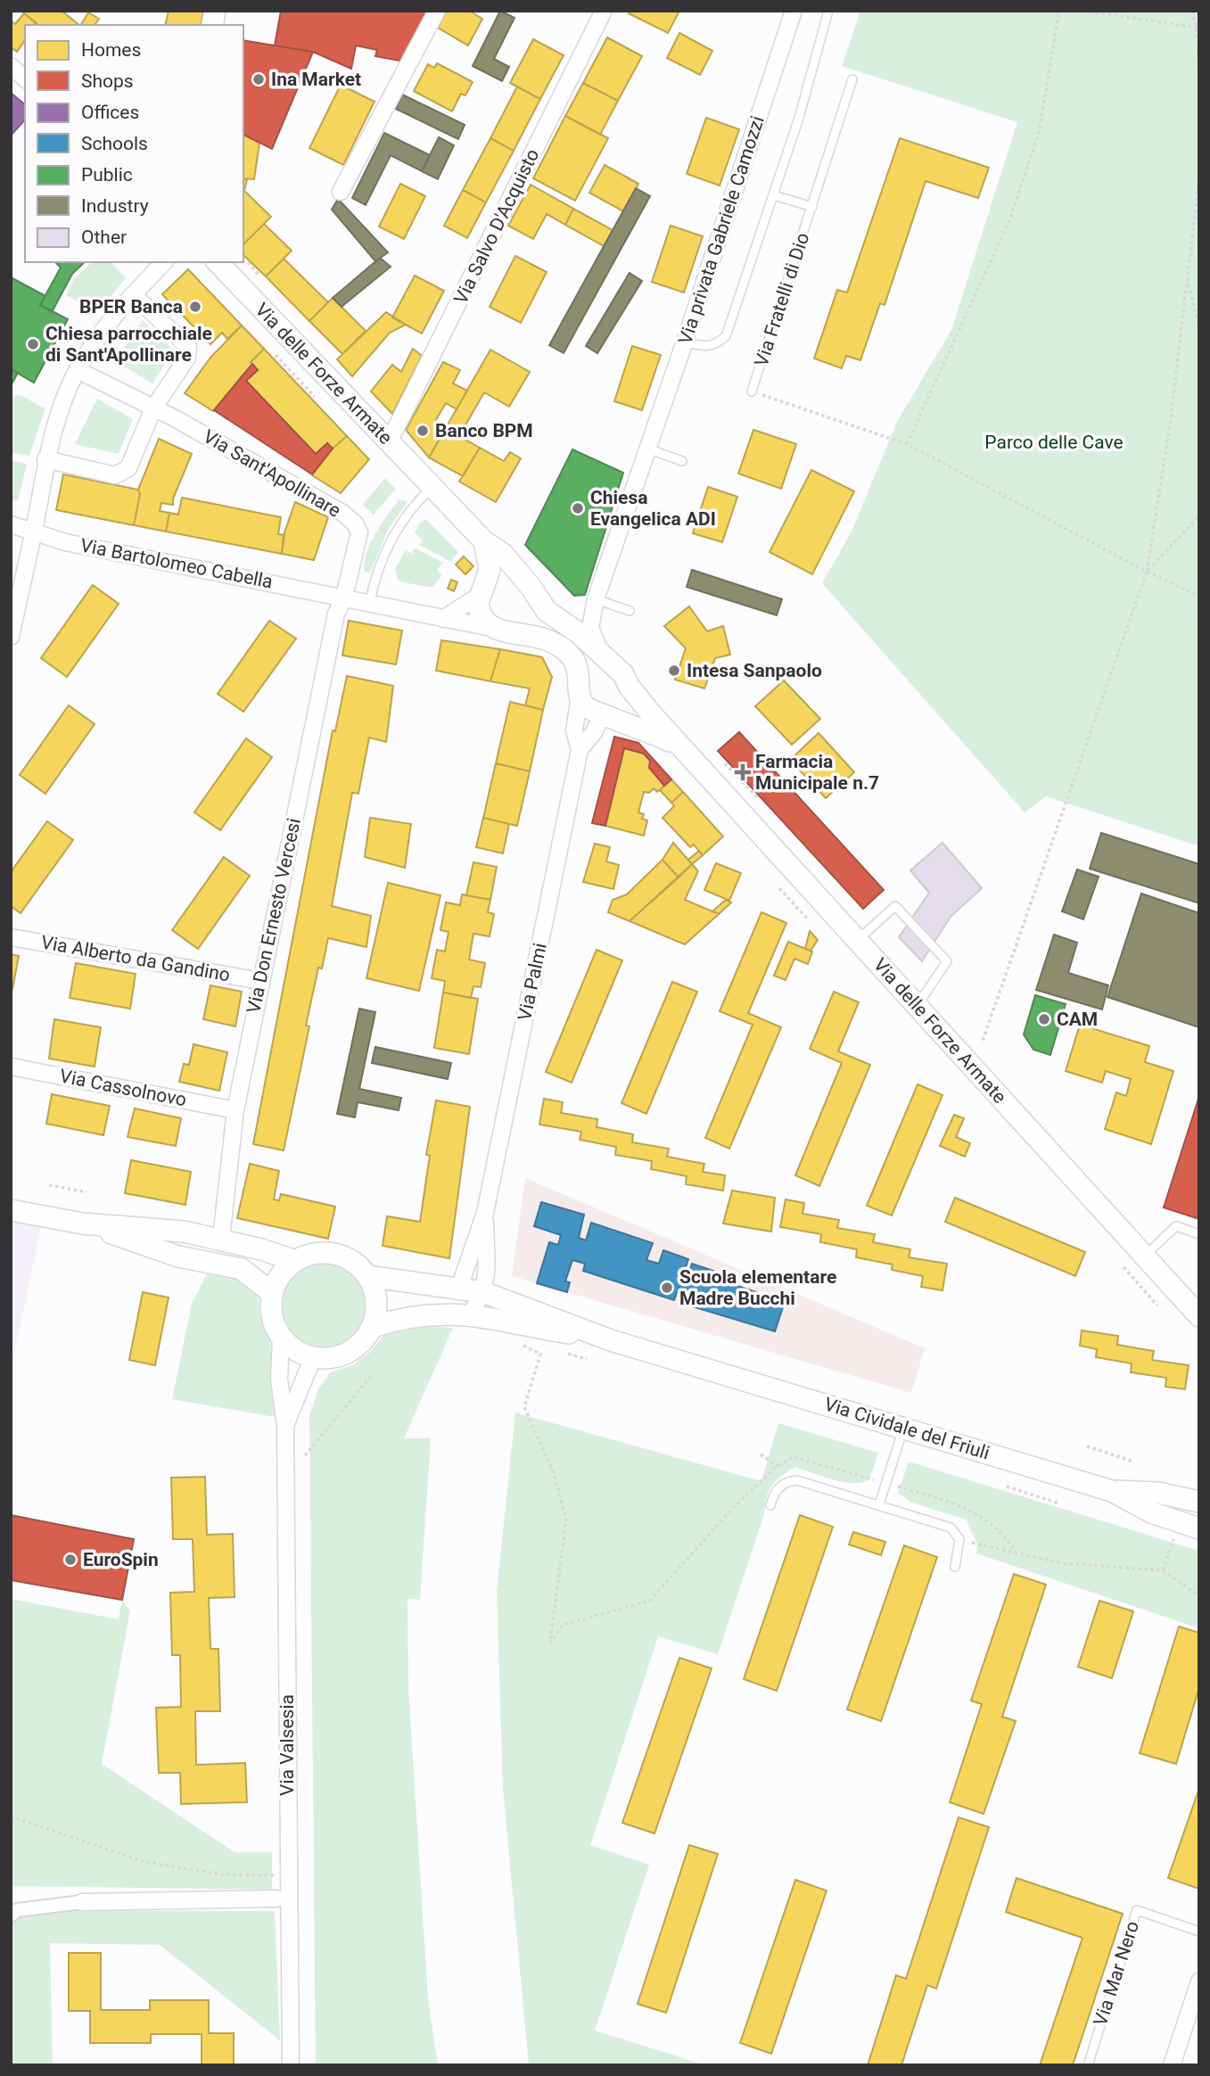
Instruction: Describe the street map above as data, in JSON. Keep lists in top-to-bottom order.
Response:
{
  "streets": {
    "street": [
      "Via Salvo D'Acquisto",
      "Via privata Gabriele Camozzi",
      "Via delle Forze Armate",
      "Via Sant'Apollinare",
      "Via Bartolomeo Cabella",
      "Via Don Ernesto Vercesi",
      "Via Alberto da Gandino",
      "Via Palmi",
      "Via Cassolnovo",
      "Via Cividale del Friuli",
      "Via Valsesia"
    ],
    "lane": ["Via Fratelli di Dio", "Via Mar Nero"]
  },
  "crossings": [
    ["Via Salvo D'Acquisto", "Via delle Forze Armate"],
    ["Via delle Forze Armate", "Via Sant'Apollinare"],
    ["Via delle Forze Armate", "Via Bartolomeo Cabella"],
    ["Via delle Forze Armate", "Via Don Ernesto Vercesi"],
    ["Via delle Forze Armate", "Via Palmi"],
    ["Via Sant'Apollinare", "Via Bartolomeo Cabella"],
    ["Via Sant'Apollinare", "Via Don Ernesto Vercesi"],
    ["Via Bartolomeo Cabella", "Via Don Ernesto Vercesi"],
    ["Via Don Ernesto Vercesi", "Via Alberto da Gandino"],
    ["Via Don Ernesto Vercesi", "Via Cassolnovo"],
    ["Via Palmi", "Via Cividale del Friuli"],
    ["Via Cividale del Friuli", "Via Valsesia"]
  ],
  "parks": ["Parco delle Cave"],
  "places": {
    "other": [
      "Ina Market",
      "BPER Banca",
      "Chiesa parrocchiale di Sant'Apollinare",
      "Banco BPM",
      "Chiesa Evangelica ADI",
      "Intesa Sanpaolo",
      "CAM",
      "Scuola elementare Madre Bucchi",
      "EuroSpin"
    ],
    "health": ["Farmacia Municipale n.7"]
  },
  "legend": [
    "Homes",
    "Shops",
    "Offices",
    "Schools",
    "Public",
    "Industry",
    "Other"
  ]
}
